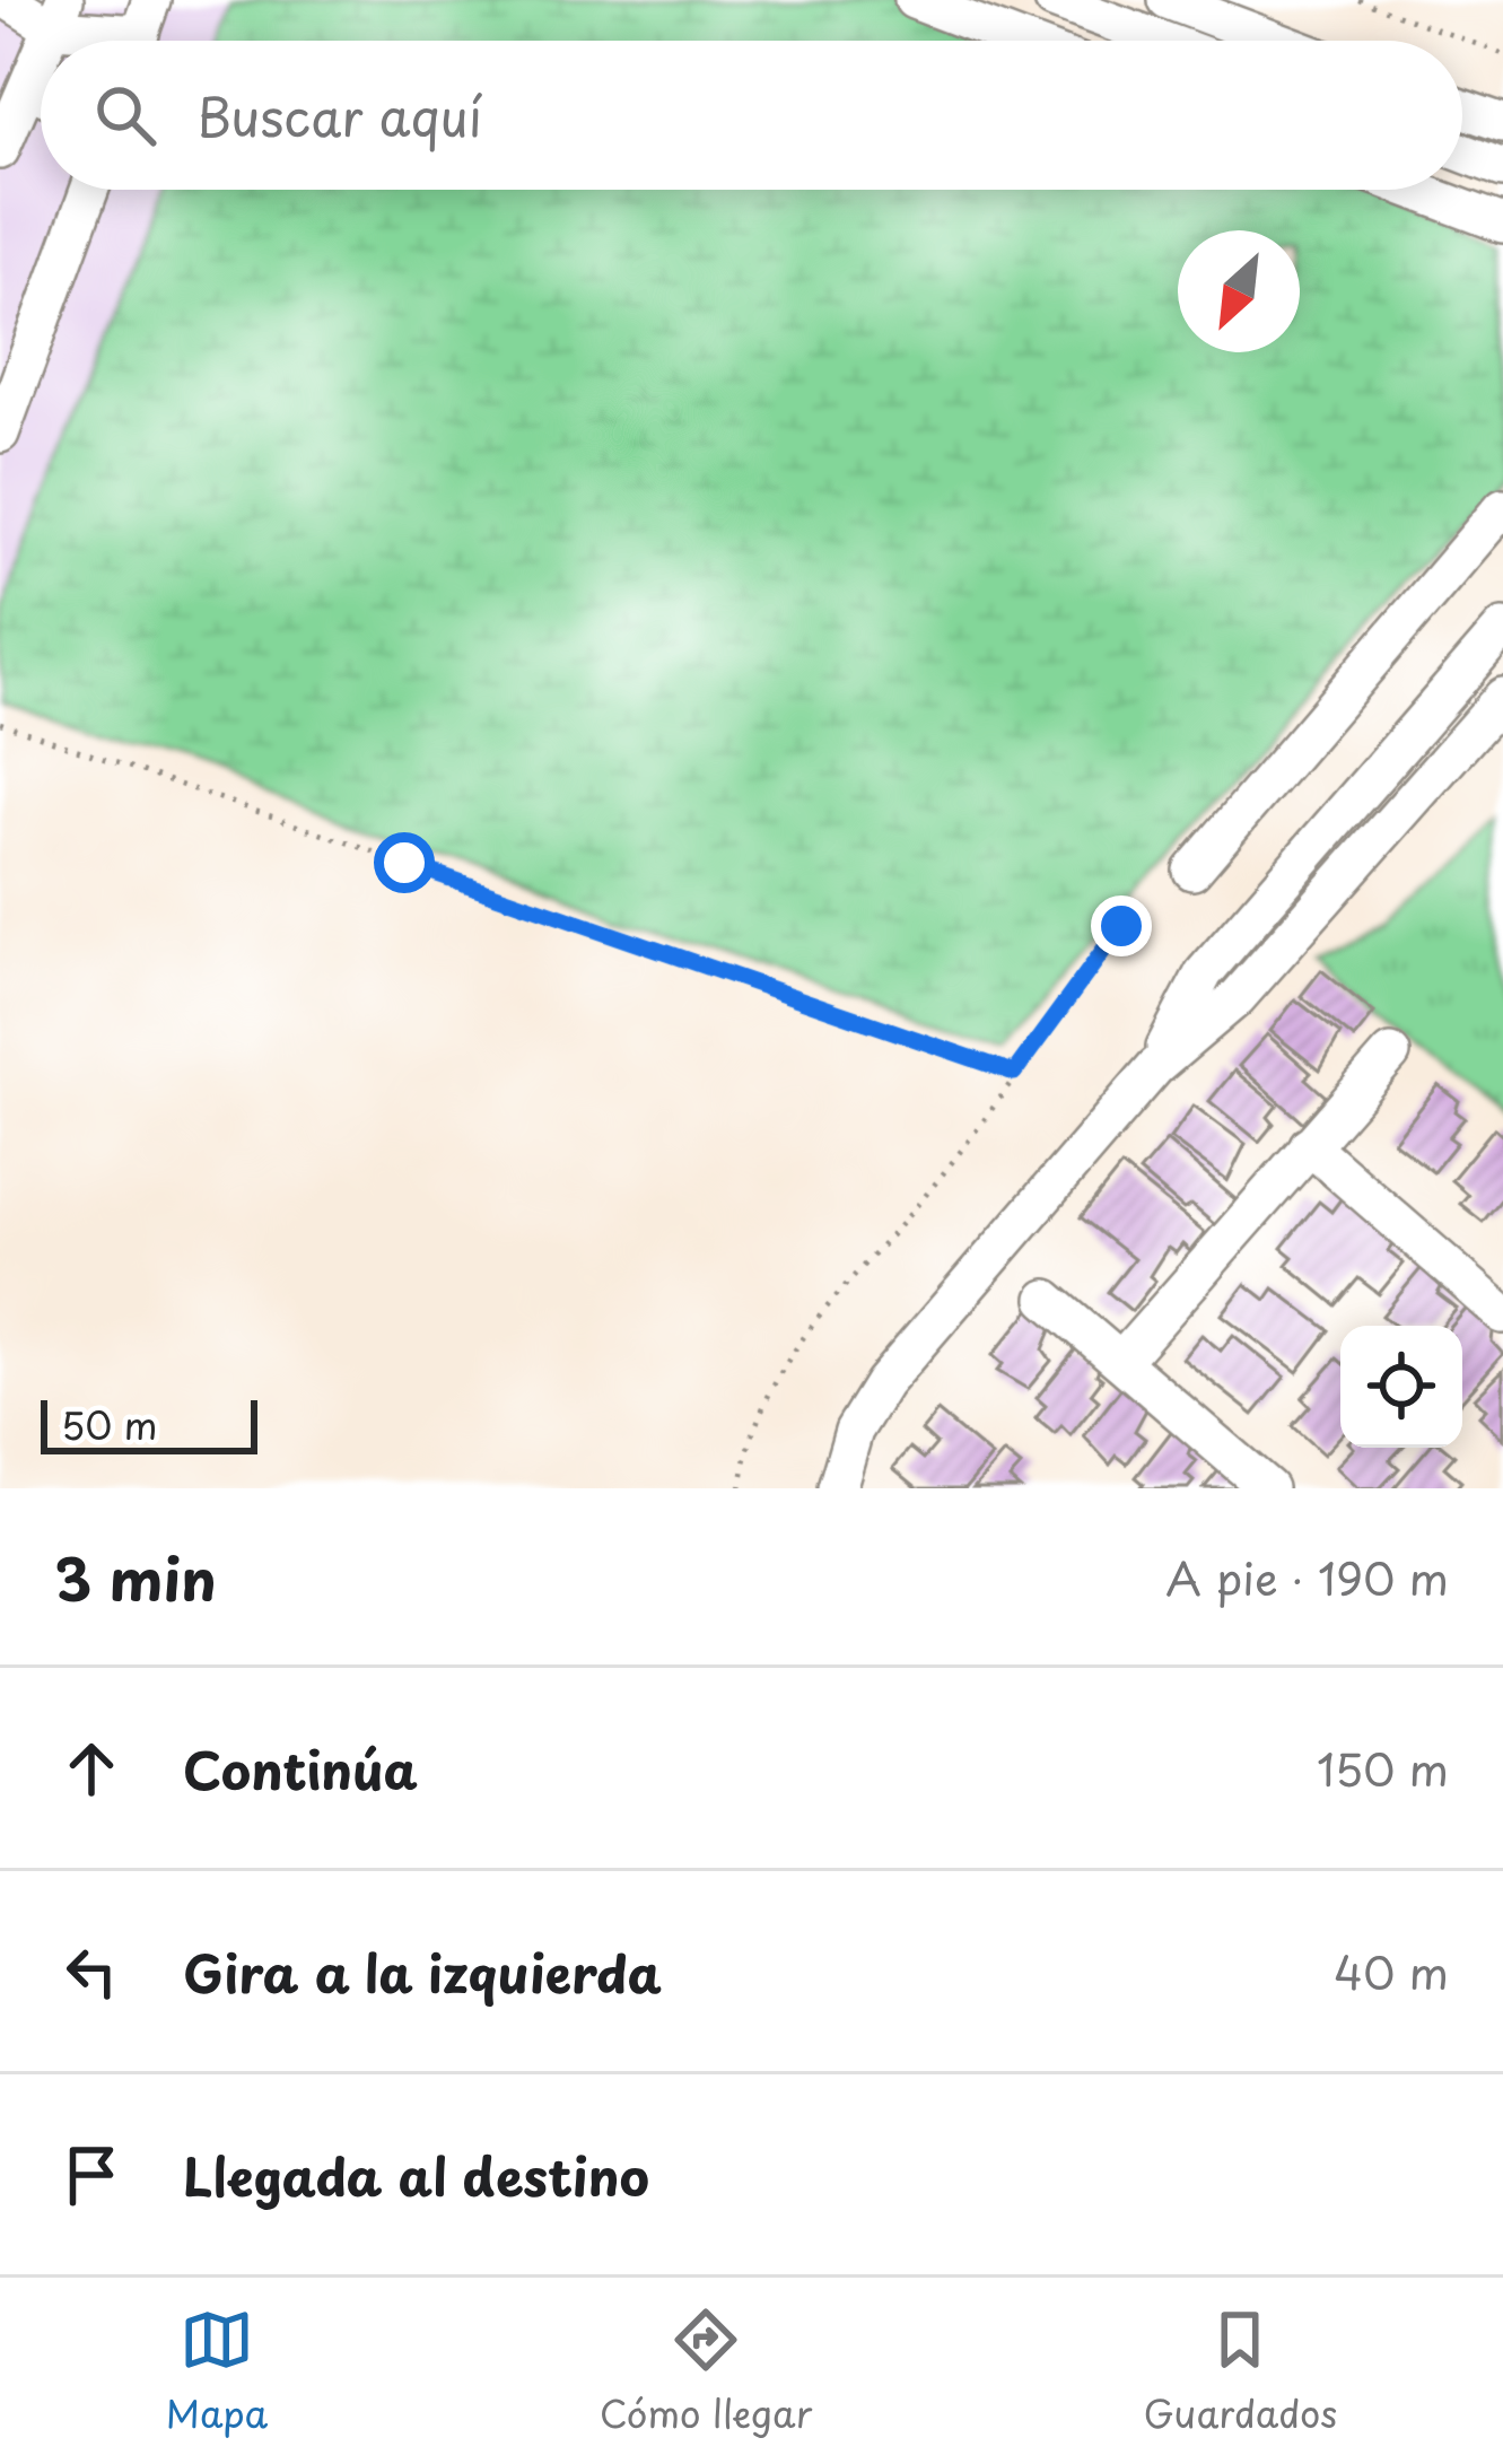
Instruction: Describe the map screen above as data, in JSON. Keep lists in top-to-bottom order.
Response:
{
  "scale_bar": "50 m",
  "north": "bottom left",
  "page": {
    "search": "Buscar aquí",
    "scale": "50 m",
    "heading": ["3 min", "A pie · 190 m"],
    "list": [
      ["Continúa", "150 m"],
      ["Gira a la izquierda", "40 m"],
      "Llegada al destino"
    ],
    "nav": ["Mapa", "Cómo llegar", "Guardados"]
  }
}
